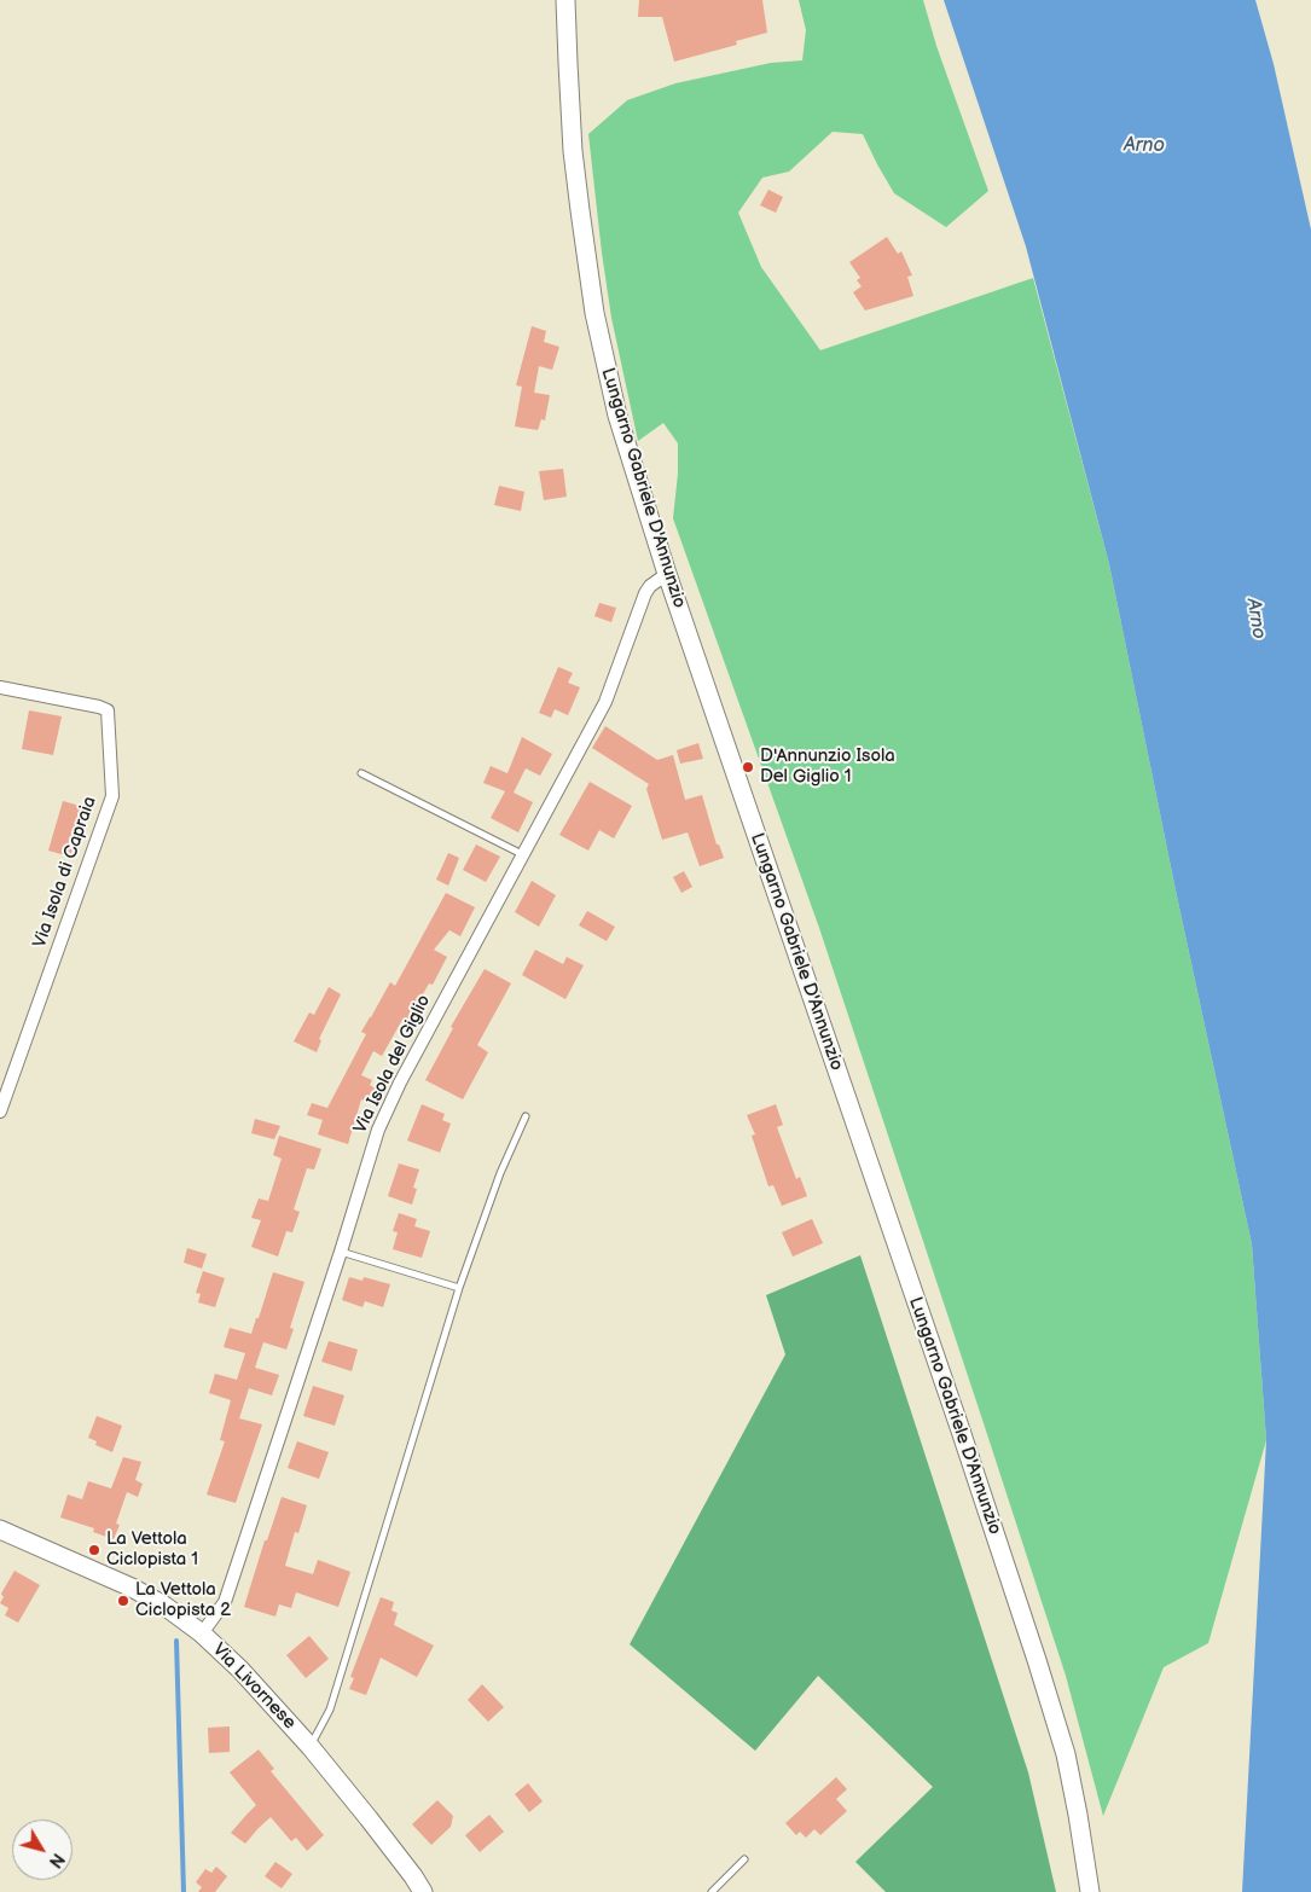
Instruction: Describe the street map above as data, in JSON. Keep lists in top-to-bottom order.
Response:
{
  "streets": {
    "main road": ["Lungarno Gabriele D'Annunzio", "Via Livornese"],
    "street": ["Via Isola di Capraia", "Via Isola del Giglio"]
  },
  "crossings": [
    ["Lungarno Gabriele D'Annunzio", "Via Isola del Giglio"],
    ["Via Isola del Giglio", "Via Livornese"]
  ],
  "water": ["Arno"],
  "places": ["D'Annunzio Isola Del Giglio 1", "La Vettola Ciclopista 1", "La Vettola Ciclopista 2"],
  "north": "bottom right"
}
